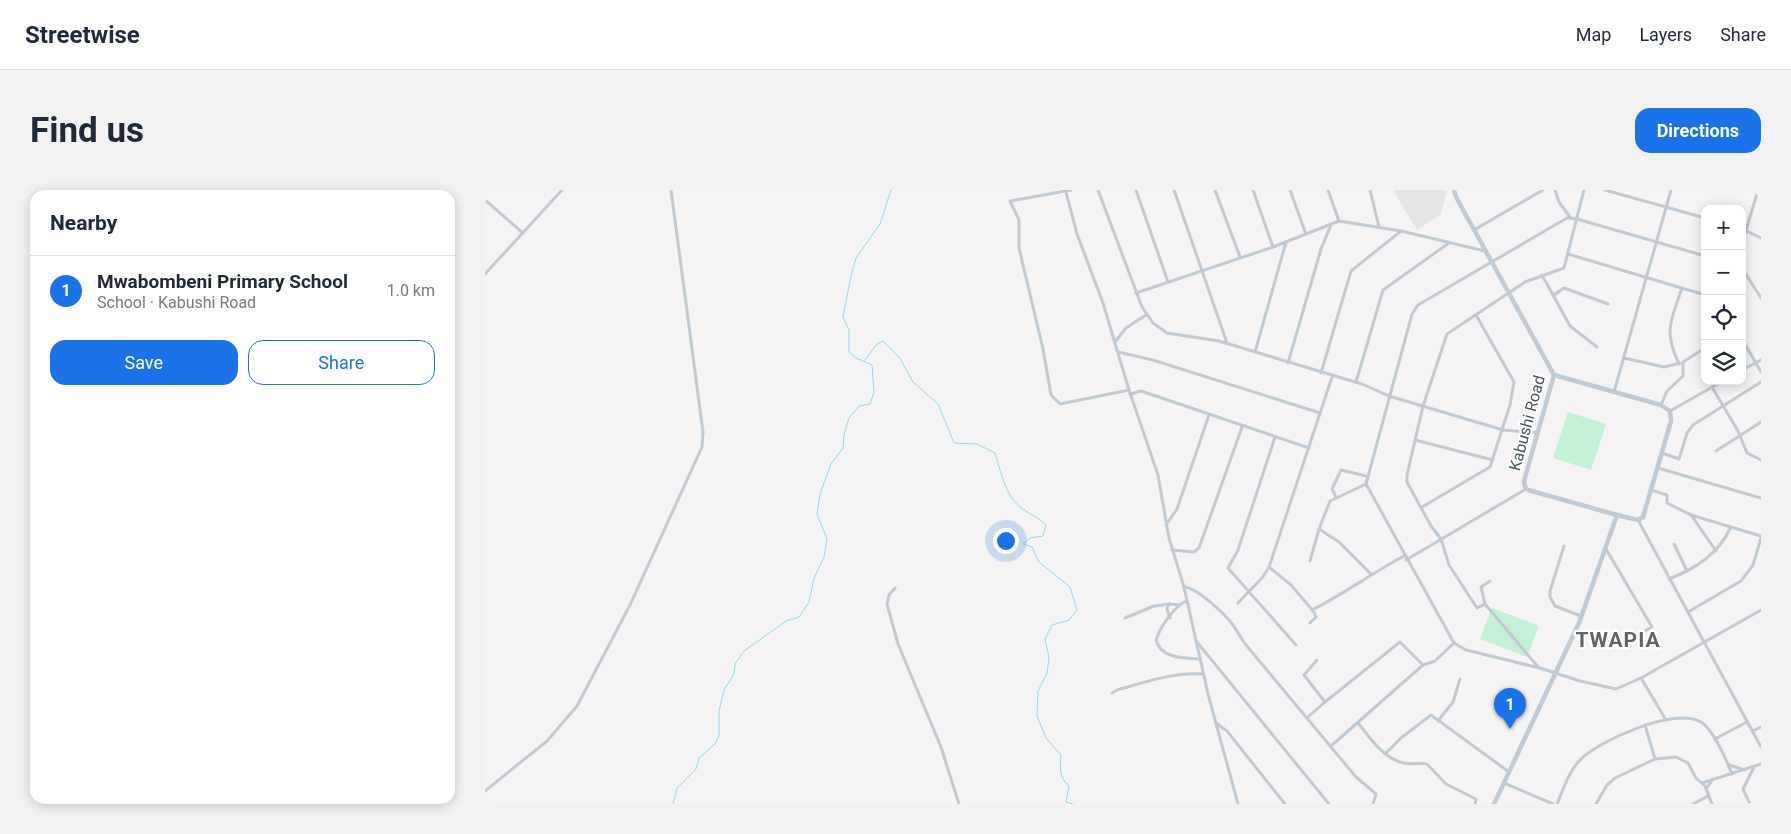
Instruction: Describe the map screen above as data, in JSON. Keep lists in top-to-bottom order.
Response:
{
  "streets": {
    "main road": ["Kabushi Road"]
  },
  "districts": ["TWAPIA"],
  "page": {
    "header": "Streetwise",
    "nav": ["Map", "Layers", "Share"],
    "buttons": [
      "Directions",
      ["Save", "Share"]
    ],
    "title": "Find us",
    "heading": "Nearby",
    "map_buttons": ["+", "−"],
    "list": [
      {
        "mark": "1",
        "name": "Mwabombeni Primary School",
        "note": "School · Kabushi Road",
        "value": "1.0 km"
      }
    ],
    "pins": "1"
  }
}
